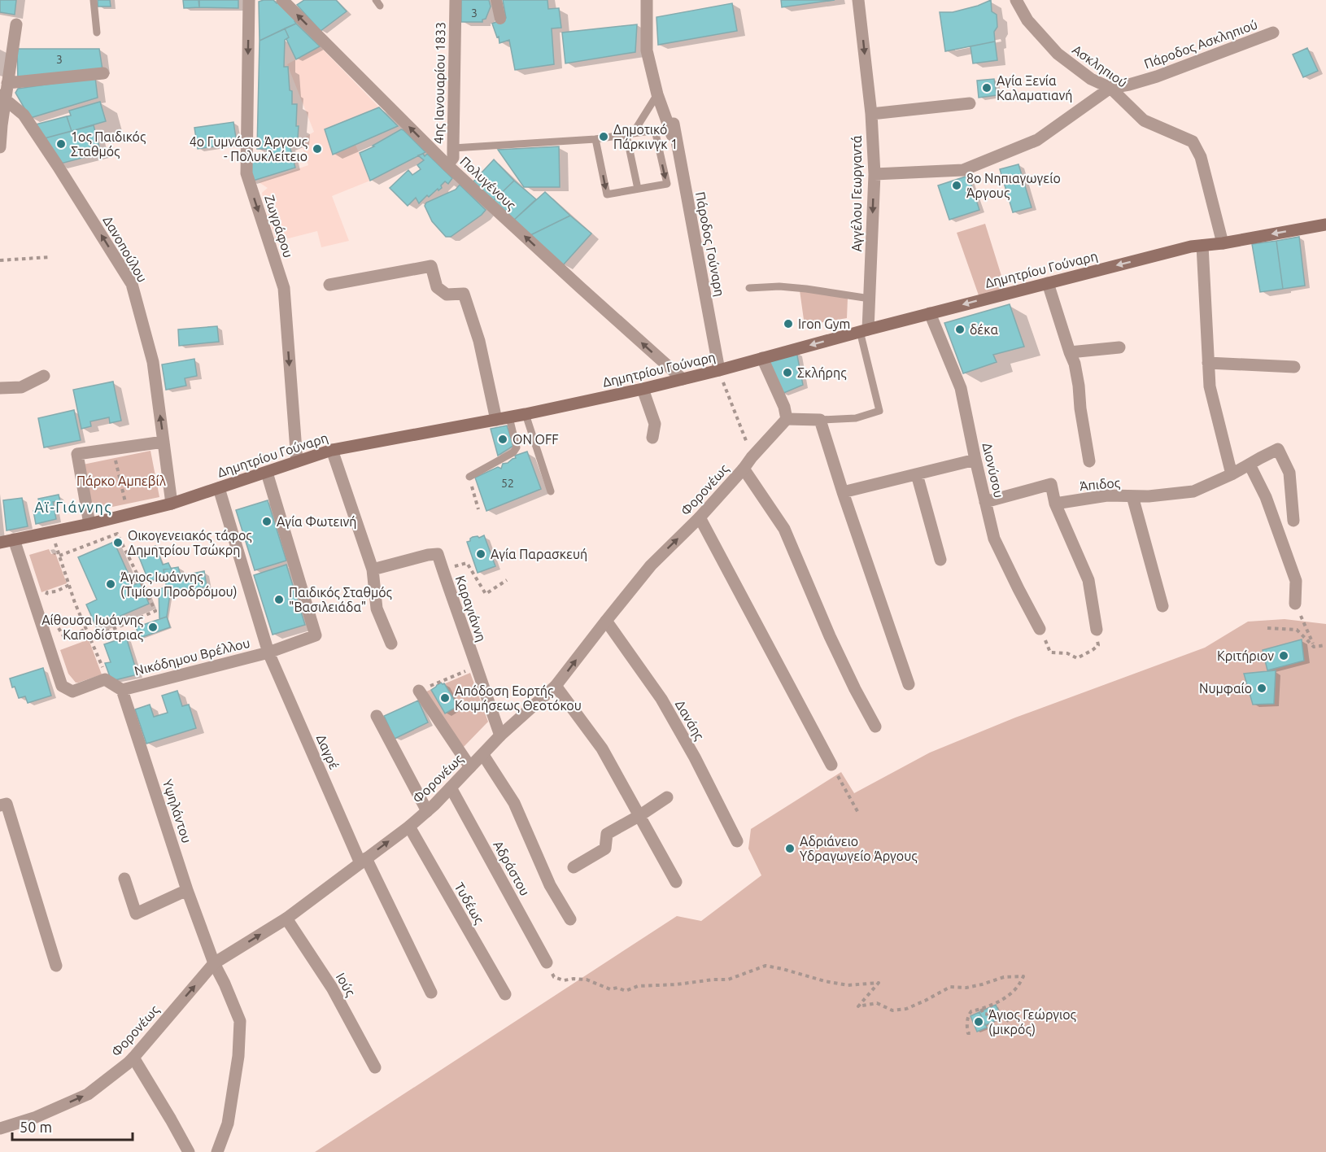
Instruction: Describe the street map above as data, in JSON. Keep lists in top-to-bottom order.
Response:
{
  "streets": {
    "main road": ["Δημητρίου Γούναρη"],
    "street": [
      "Πάροδος Ασκληπιού",
      "Ασκληπιού",
      "4ης Ιανουαρίου 1833",
      "Πολυγένους",
      "Αγγέλου Γεωργαντά",
      "Ζωγράφου",
      "Πάροδος Γούναρη",
      "Δανοπούλου",
      "Διονύσου",
      "Άπιδος",
      "Φορονέως",
      "Καραγιάννη",
      "Νικόδημου Βρέλλου",
      "Δανάης",
      "Δαγρέ",
      "Υψηλάντου",
      "Αδράστου",
      "Τυδέως",
      "Ιούς"
    ]
  },
  "crossings": [
    ["Πάροδος Ασκληπιού", "Ασκληπιού"],
    ["Ασκληπιού", "Δημητρίου Γούναρη"],
    ["4ης Ιανουαρίου 1833", "Πολυγένους"],
    ["Πολυγένους", "Δημητρίου Γούναρη"],
    ["Αγγέλου Γεωργαντά", "Δημητρίου Γούναρη"],
    ["Ζωγράφου", "Δημητρίου Γούναρη"],
    ["Πάροδος Γούναρη", "Δημητρίου Γούναρη"],
    ["Δανοπούλου", "Δημητρίου Γούναρη"],
    ["Δημητρίου Γούναρη", "Διονύσου"],
    ["Δημητρίου Γούναρη", "Δαγρέ"],
    ["Φορονέως", "Καραγιάννη"],
    ["Φορονέως", "Δανάης"],
    ["Φορονέως", "Δαγρέ"],
    ["Φορονέως", "Υψηλάντου"],
    ["Φορονέως", "Αδράστου"],
    ["Φορονέως", "Τυδέως"],
    ["Φορονέως", "Ιούς"],
    ["Νικόδημου Βρέλλου", "Δαγρέ"],
    ["Νικόδημου Βρέλλου", "Υψηλάντου"]
  ],
  "one_way": [
    "Πολυγένους",
    "Αγγέλου Γεωργαντά",
    "Ζωγράφου",
    "Δανοπούλου",
    "Δημητρίου Γούναρη",
    "Φορονέως"
  ],
  "districts": ["Αϊ-Γιάννης"],
  "parks": ["Πάρκο Αμπεβίλ"],
  "places": [
    "Αγία Ξενία Καλαματιανή",
    "Δημοτικό Πάρκινγκ 1",
    "1ος Παιδικός Σταθμός",
    "4ο Γυμνάσιο Άργους - Πολυκλείτειο",
    "8ο Νηπιαγωγείο Άργους",
    "Iron Gym",
    "δέκα",
    "Σκλήρης",
    "ON OFF",
    "Αγία Φωτεινή",
    "Οικογενειακός τάφος Δημητρίου Τσώκρη",
    "Αγία Παρασκευή",
    "Άγιος Ιωάννης (Τιμίου Προδρόμου)",
    "Παιδικός Σταθμός \"Βασιλειάδα\"",
    "Αίθουσα Ιωάννης Καποδίστριας",
    "Κριτήριον",
    "Νυμφαίο",
    "Απόδοση Εορτής Κοιμήσεως Θεοτόκου",
    "Αδριάνειο Υδραγωγείο Άργους",
    "Άγιος Γεώργιος (μικρός)"
  ],
  "house_numbers": ["3", "3", "52"],
  "scale_bar": "50 m"
}
